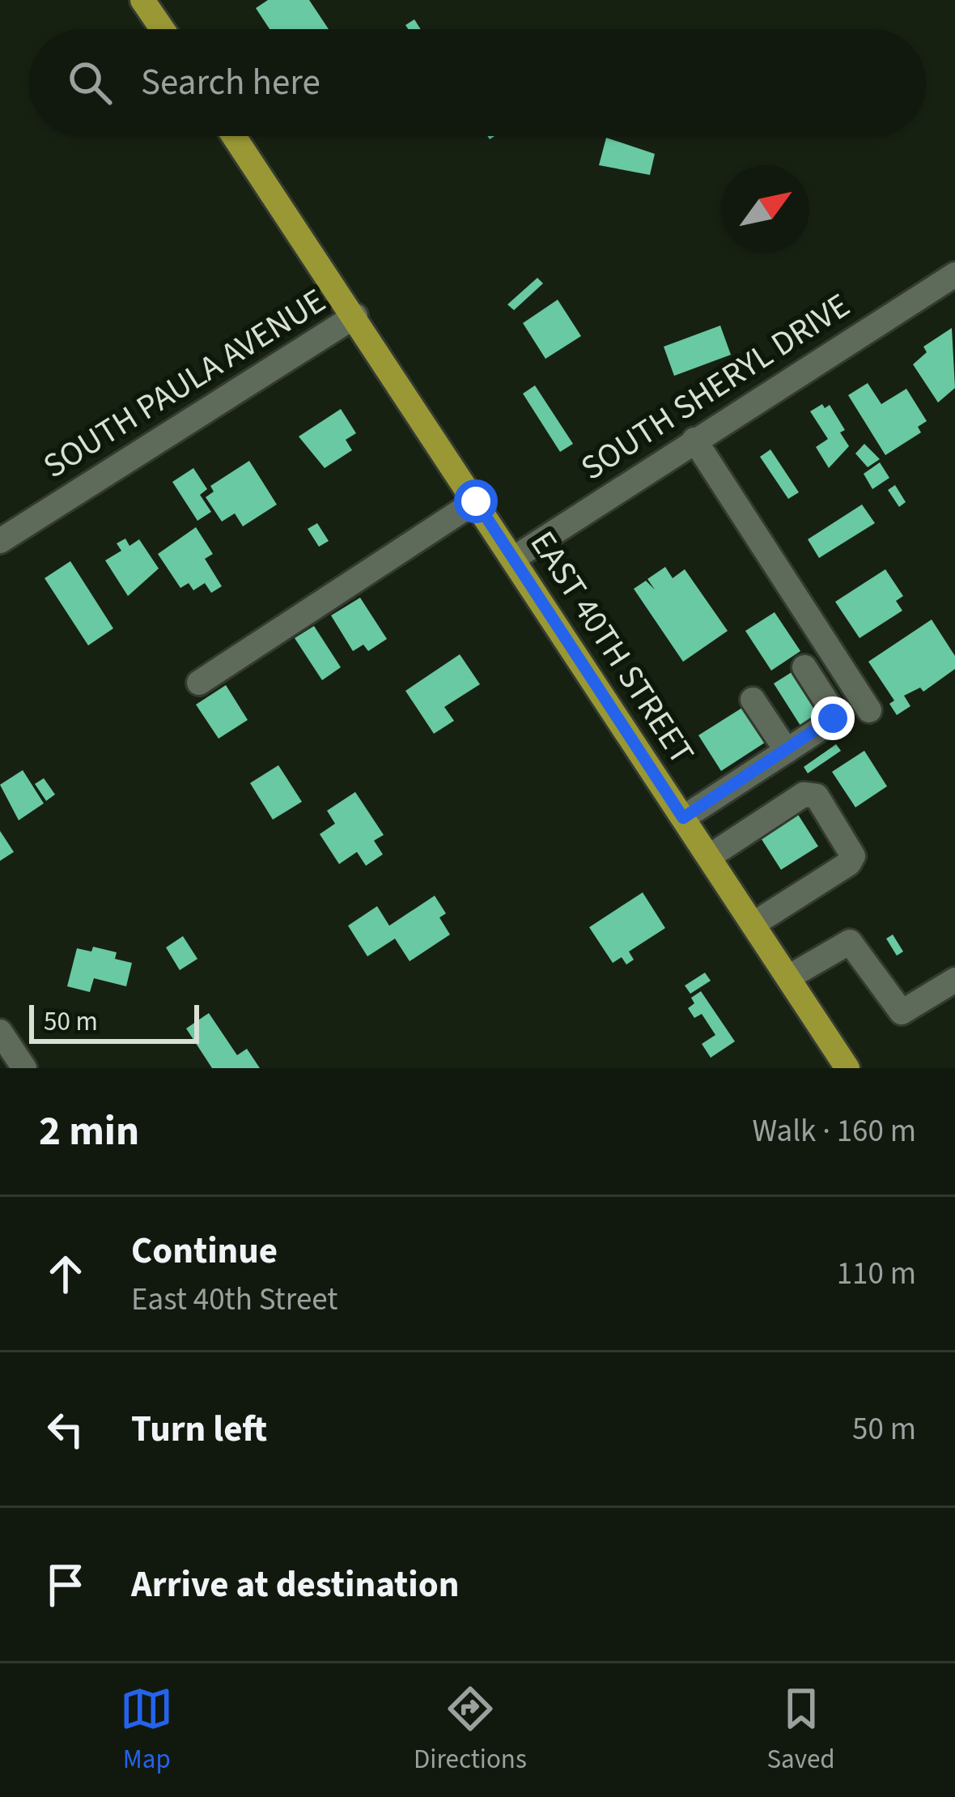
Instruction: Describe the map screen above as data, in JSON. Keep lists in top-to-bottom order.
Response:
{
  "streets": {
    "main road": ["EAST 40TH STREET"],
    "street": ["SOUTH PAULA AVENUE", "SOUTH SHERYL DRIVE"]
  },
  "crossings": [
    ["SOUTH PAULA AVENUE", "EAST 40TH STREET"],
    ["SOUTH SHERYL DRIVE", "EAST 40TH STREET"]
  ],
  "scale_bar": "50 m",
  "north": "top right",
  "page": {
    "search": "Search here",
    "scale": "50 m",
    "heading": ["2 min", "Walk · 160 m"],
    "list": [
      ["Continue", "East 40th Street", "110 m"],
      ["Turn left", "50 m"],
      "Arrive at destination"
    ],
    "nav": ["Map", "Directions", "Saved"]
  }
}
